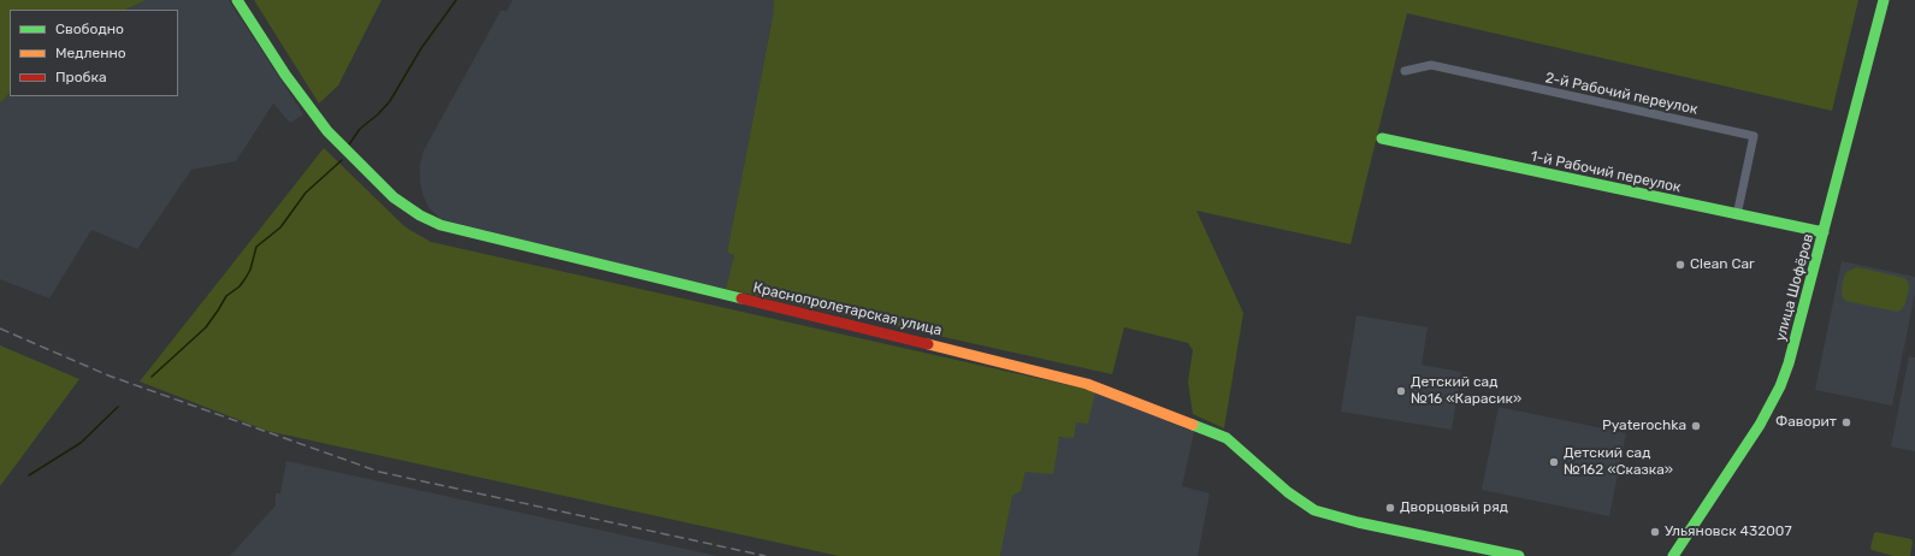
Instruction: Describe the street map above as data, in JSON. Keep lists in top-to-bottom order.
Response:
{
  "streets": {
    "street": [
      "2-й Рабочий переулок",
      "1-й Рабочий переулок",
      "улица Шофёров",
      "Краснопролетарская улица"
    ]
  },
  "crossings": [
    ["2-й Рабочий переулок", "1-й Рабочий переулок"],
    ["1-й Рабочий переулок", "улица Шофёров"]
  ],
  "places": [
    "Clean Car",
    "Детский сад №16 «Карасик»",
    "Фаворит",
    "Pyaterochka",
    "Детский сад №162 «Сказка»",
    "Дворцовый ряд",
    "Ульяновск 432007"
  ],
  "legend": ["Свободно", "Медленно", "Пробка"]
}
